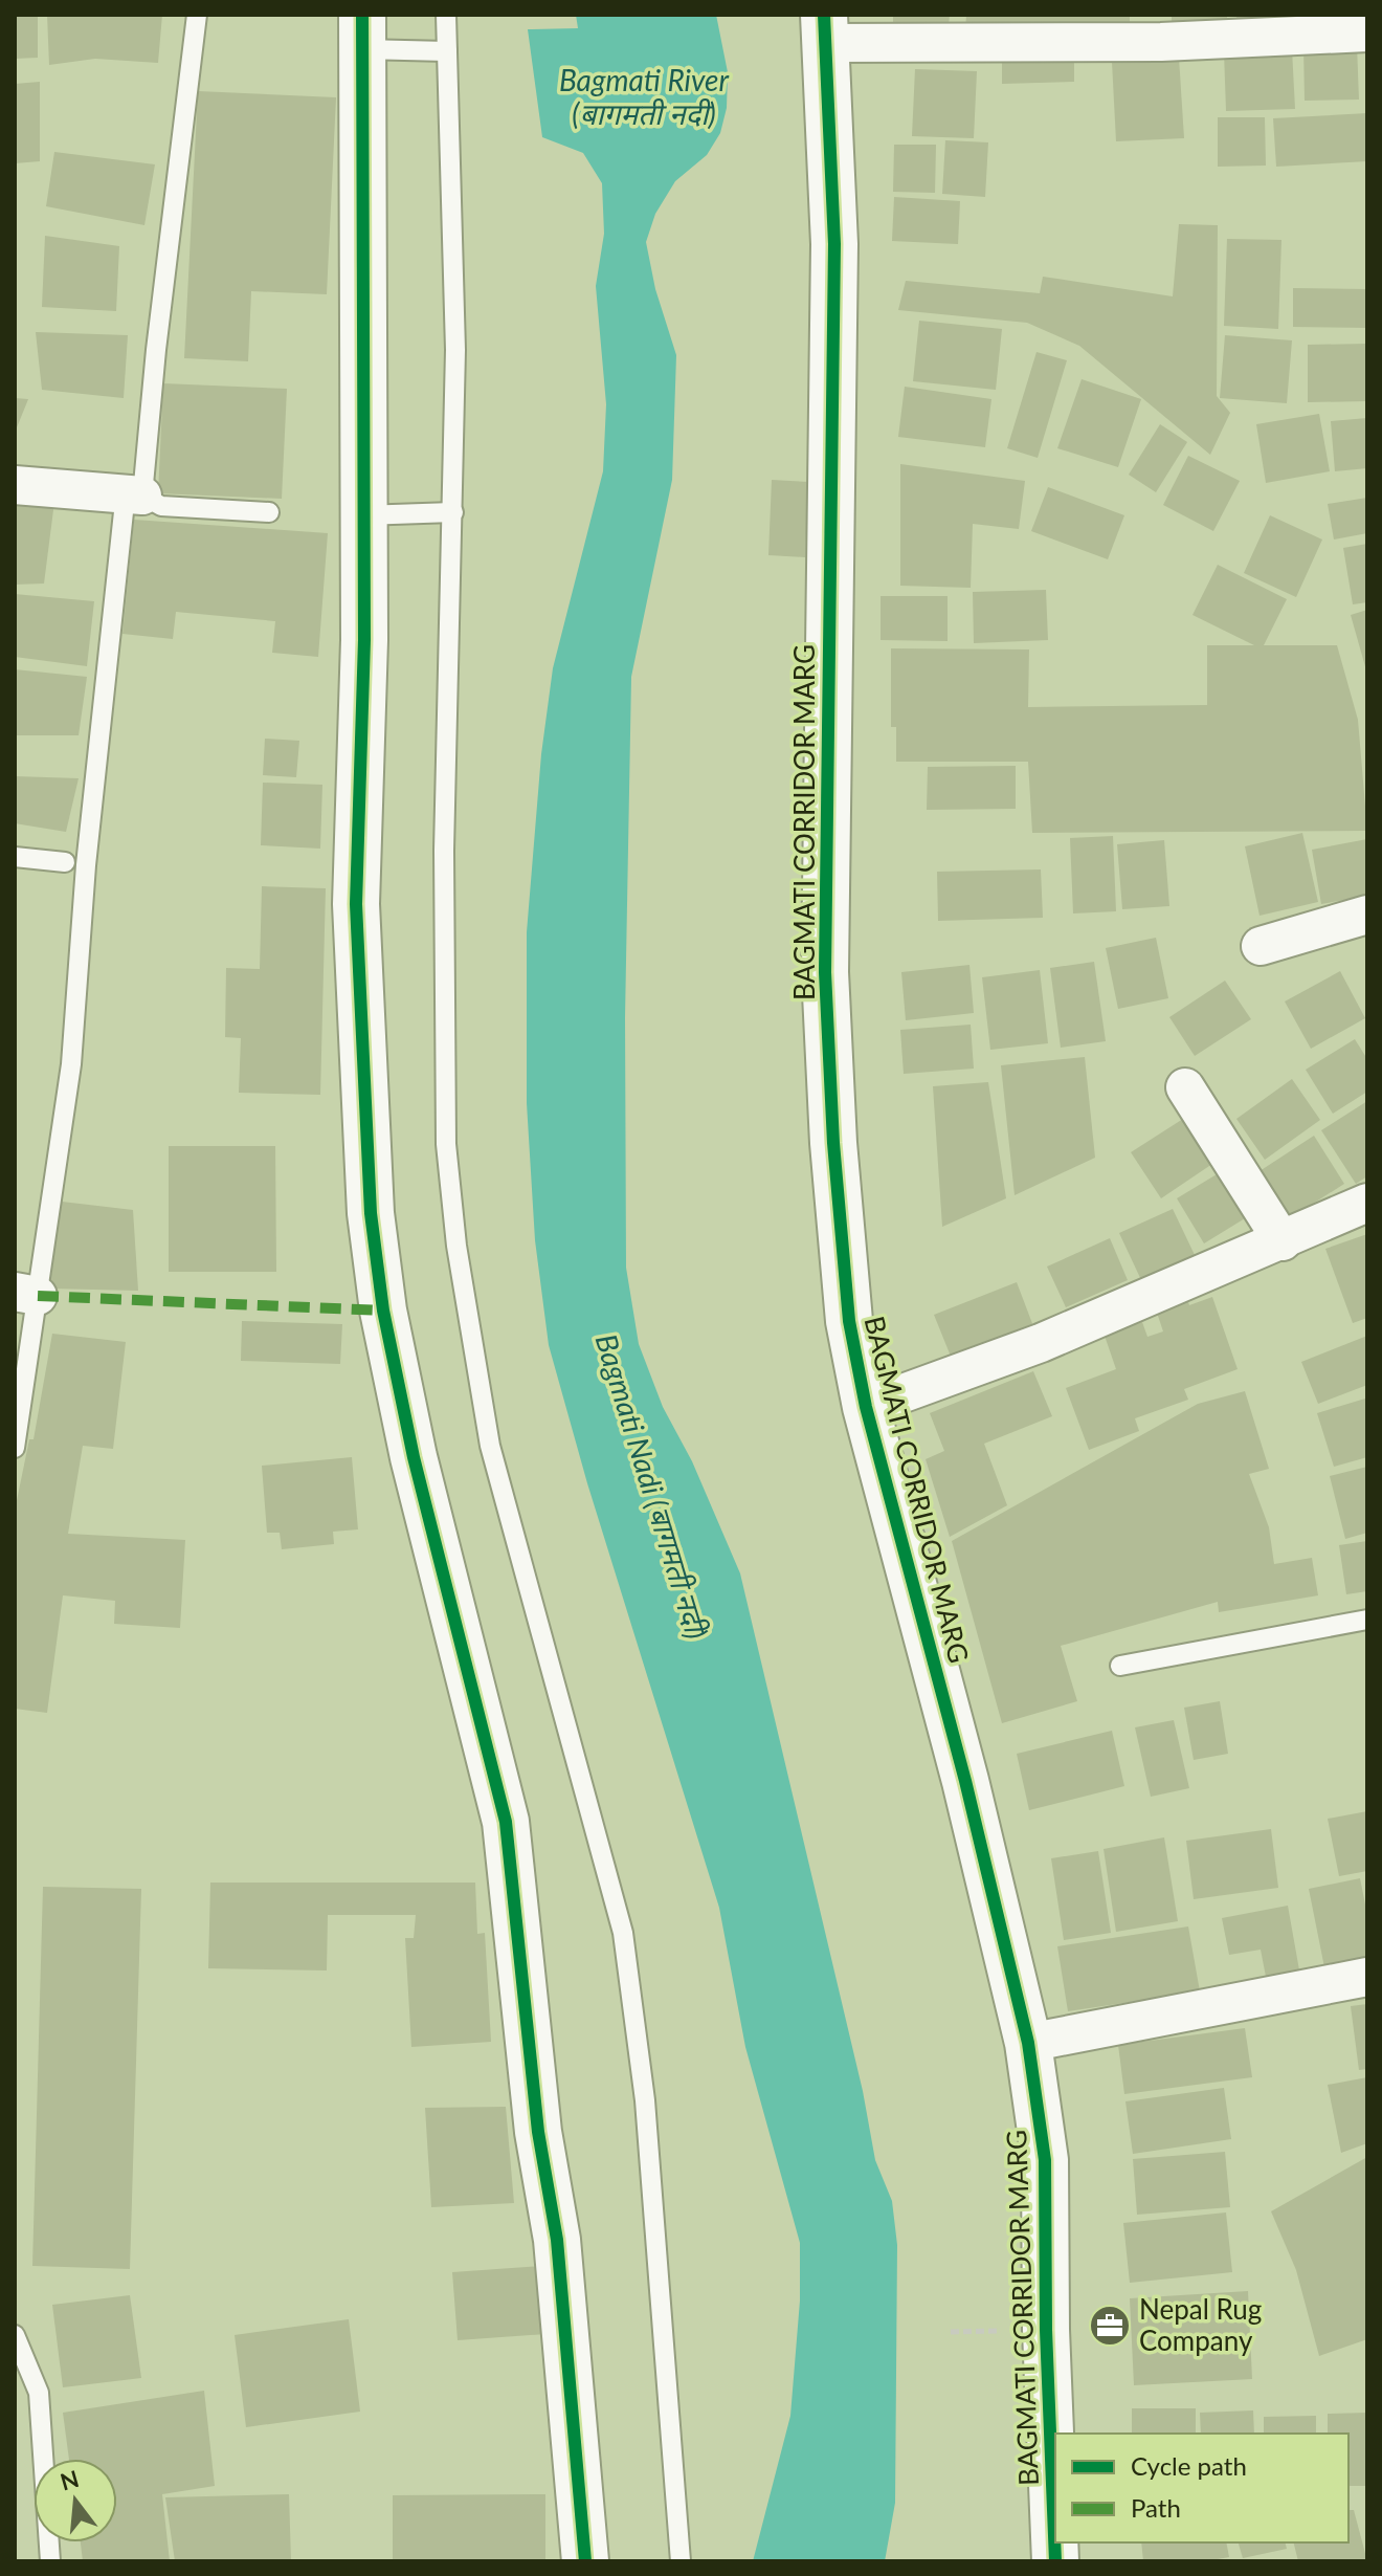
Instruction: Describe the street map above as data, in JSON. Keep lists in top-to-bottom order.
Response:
{
  "streets": {
    "street": ["BAGMATI CORRIDOR MARG"]
  },
  "water": ["Bagmati River (बागमती नदी)", "Bagmati Nadi (बागमती नदी)"],
  "places": {
    "office": ["Nepal Rug Company"]
  },
  "legend": ["Cycle path", "Path"],
  "north": "top"
}
